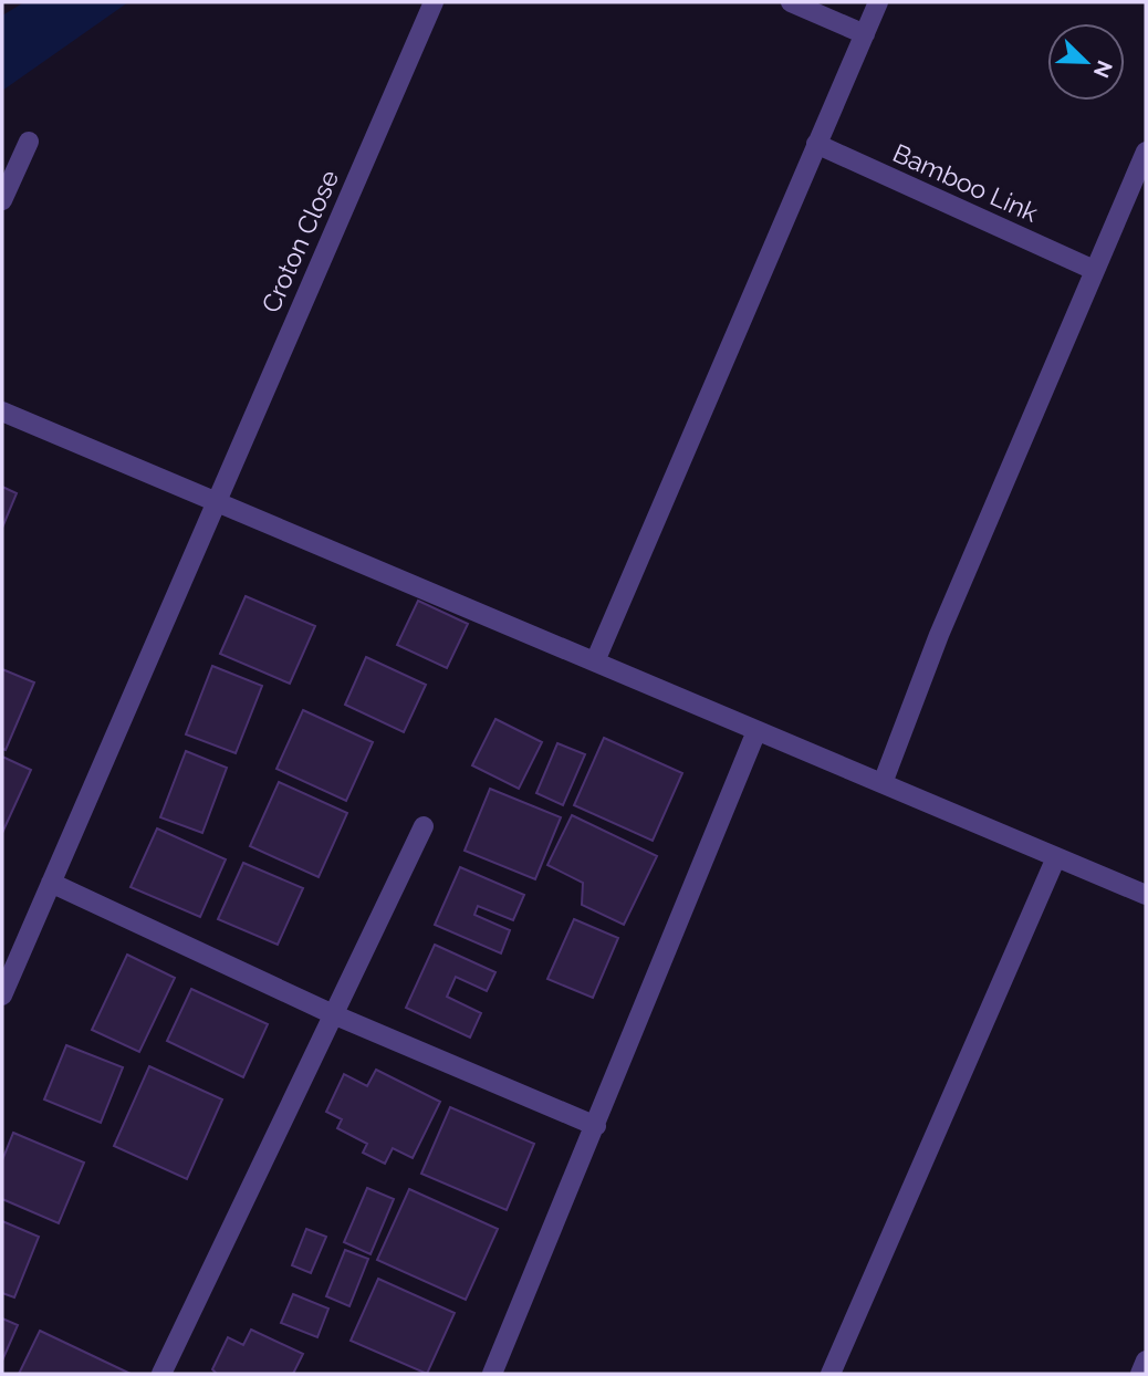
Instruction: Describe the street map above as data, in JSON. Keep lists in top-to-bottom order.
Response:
{
  "streets": {
    "street": ["Bamboo Link", "Croton Close"]
  },
  "north": "bottom right"
}
